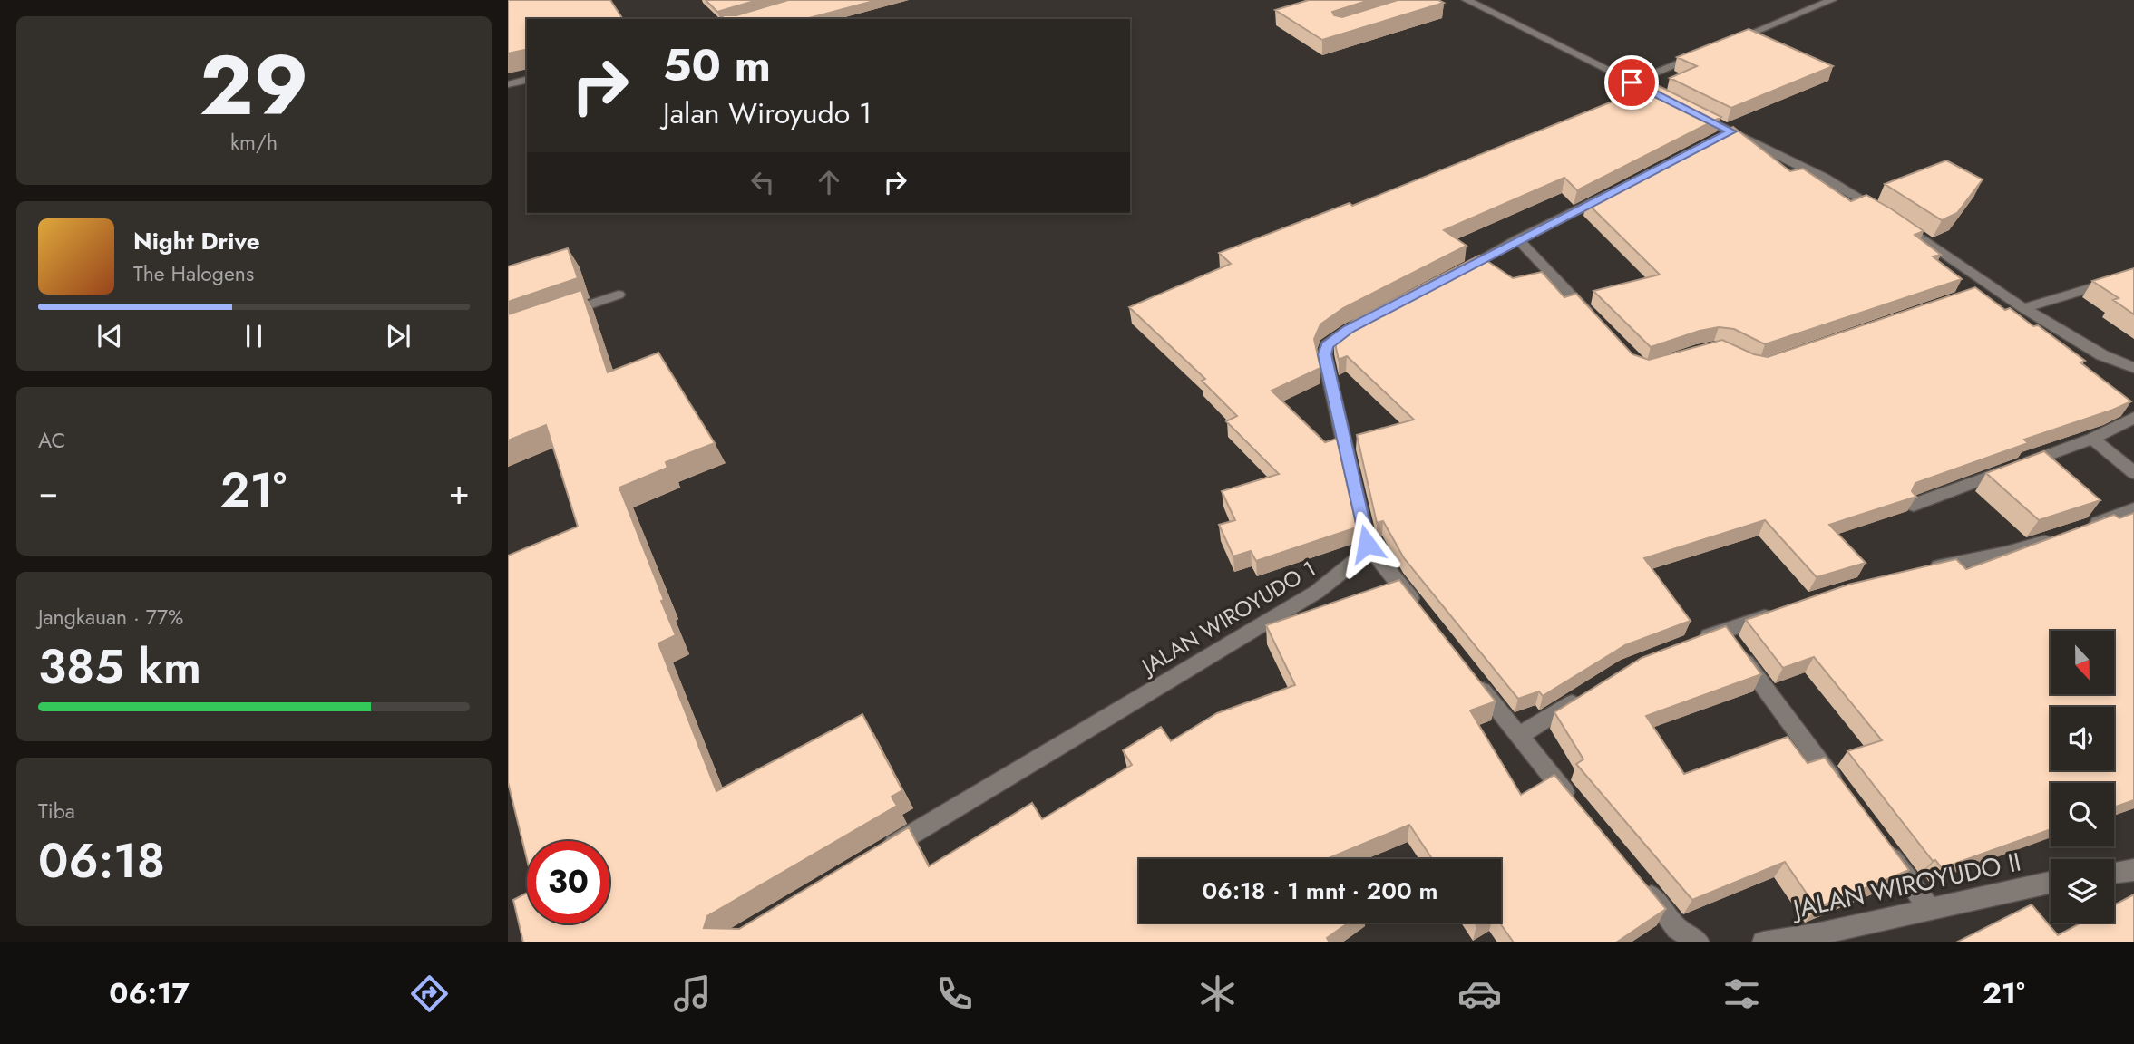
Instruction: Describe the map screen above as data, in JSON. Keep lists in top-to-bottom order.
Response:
{
  "streets": {
    "street": ["JALAN WIROYUDO 1", "JALAN WIROYUDO II"]
  },
  "north": "bottom",
  "page": {
    "tile": [
      ["29", "km/h"],
      "AC",
      ["Jangkauan · 77%", "385 km"],
      ["Tiba", "06:18"]
    ],
    "turn": ["50 m", "Jalan Wiroyudo 1"],
    "song": ["Night Drive", "The Halogens"],
    "heat": ["−", "21°", "+"],
    "limit": "30",
    "trip": "06:18 · 1 mnt · 200 m",
    "tabs": ["06:17", "21°"]
  }
}
